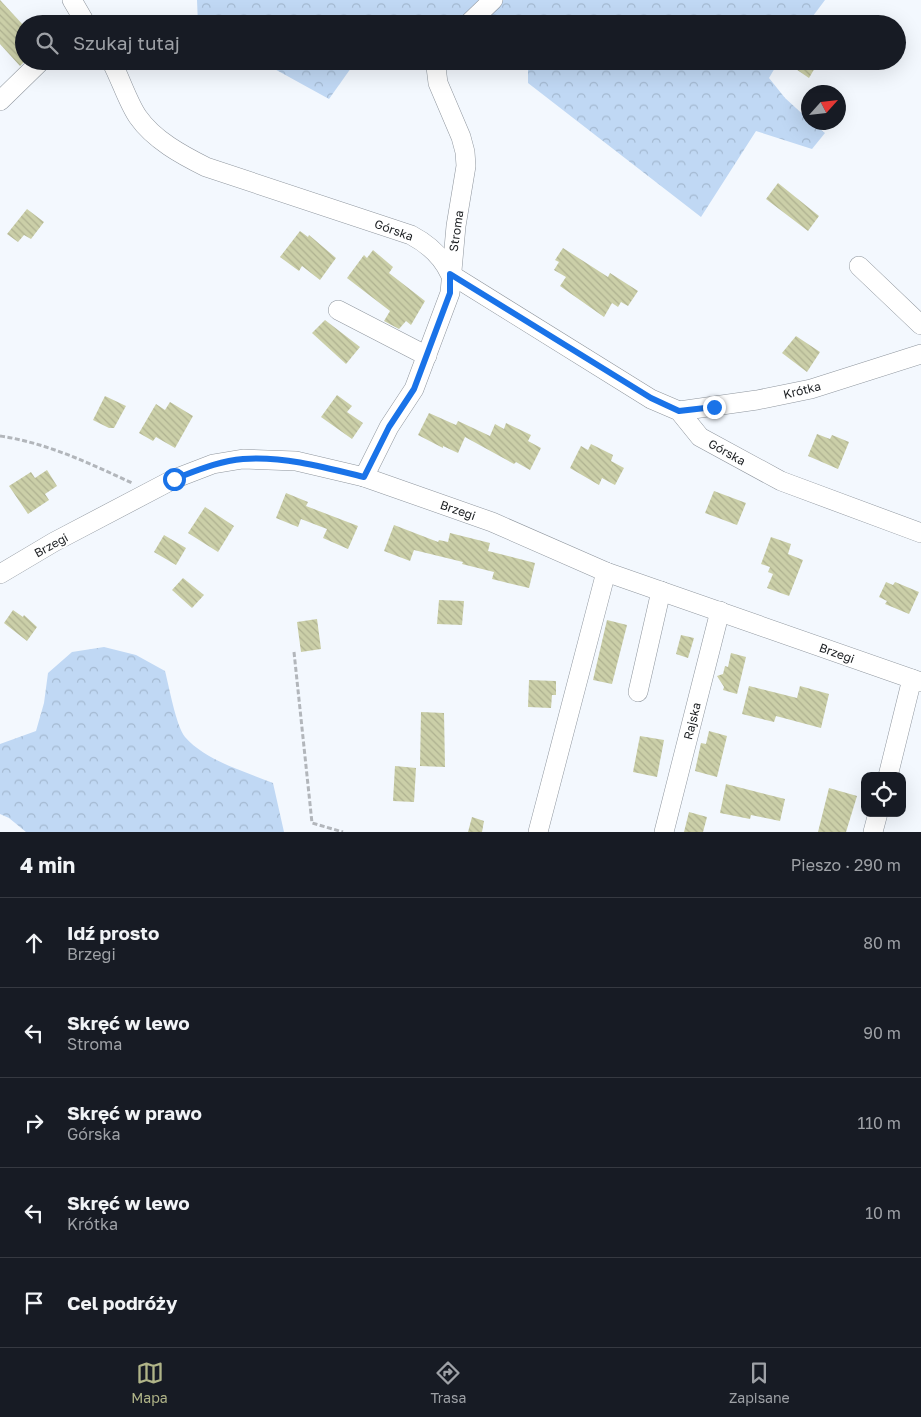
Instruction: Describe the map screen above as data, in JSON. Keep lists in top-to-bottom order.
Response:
{
  "streets": {
    "street": [
      "Górska",
      "Stroma",
      "Krótka",
      "Brzegi",
      "Rajska"
    ]
  },
  "crossings": [
    ["Górska", "Stroma"],
    ["Górska", "Krótka"],
    ["Stroma", "Brzegi"],
    ["Brzegi", "Rajska"]
  ],
  "north": "top right",
  "page": {
    "search": "Szukaj tutaj",
    "heading": ["4 min", "Pieszo · 290 m"],
    "list": [
      ["Idź prosto", "Brzegi", "80 m"],
      ["Skręć w lewo", "Stroma", "90 m"],
      ["Skręć w prawo", "Górska", "110 m"],
      ["Skręć w lewo", "Krótka", "10 m"],
      "Cel podróży"
    ],
    "nav": ["Mapa", "Trasa", "Zapisane"]
  }
}
